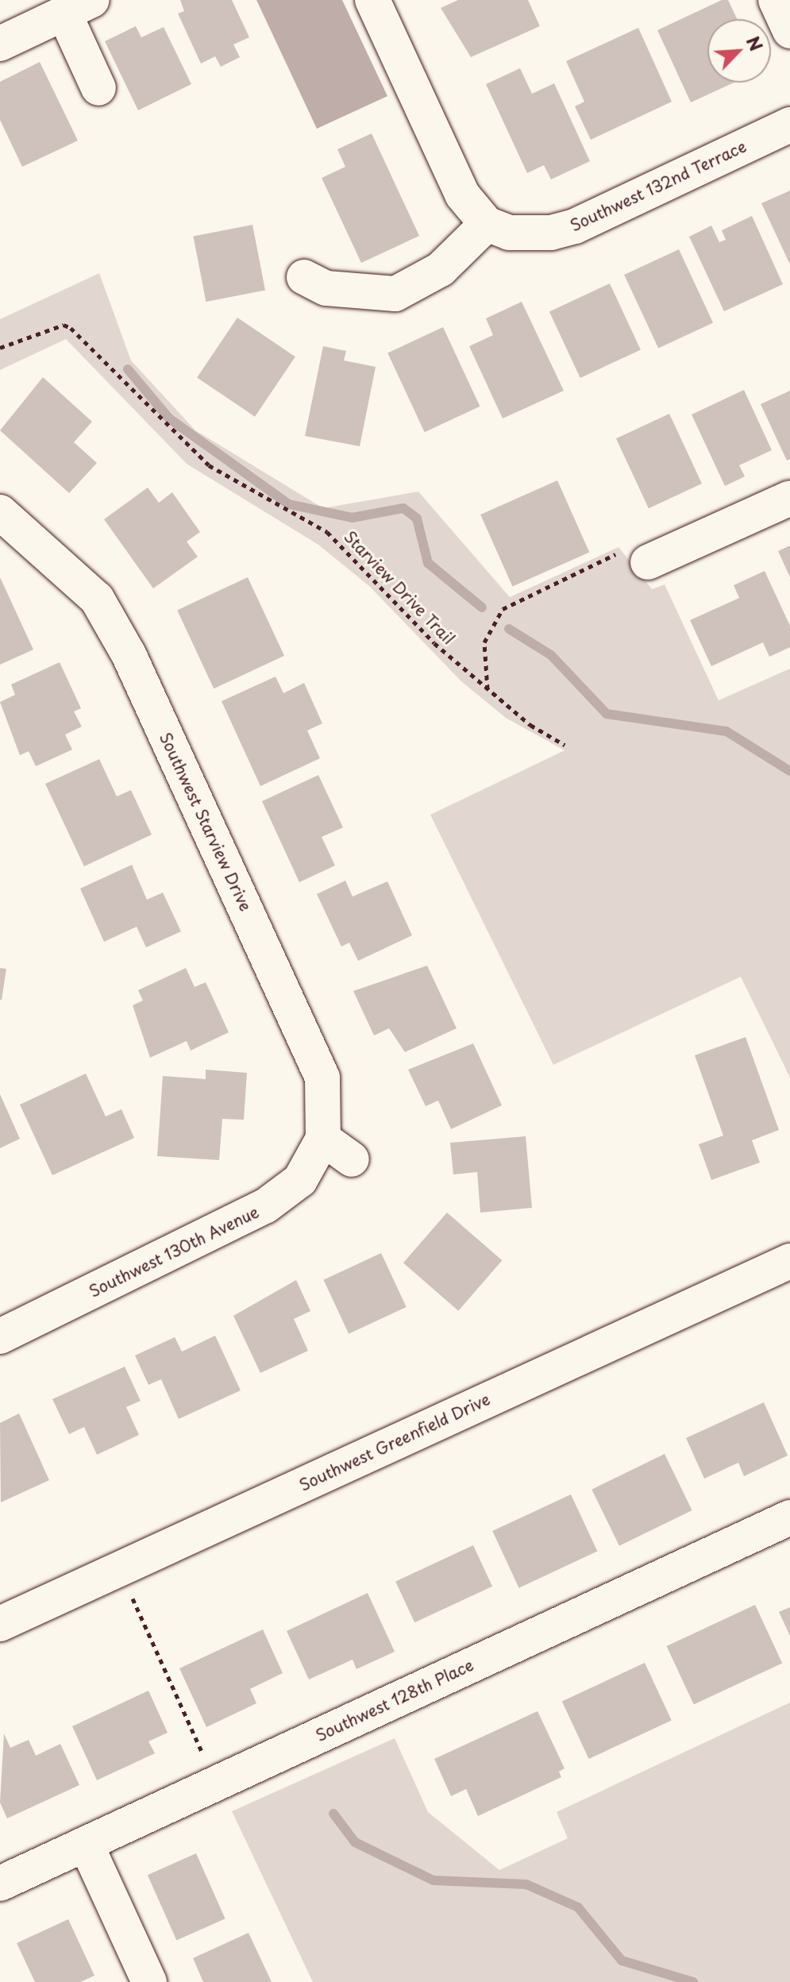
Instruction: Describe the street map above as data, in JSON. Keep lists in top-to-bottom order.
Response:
{
  "streets": {
    "street": [
      "Southwest 132nd Terrace",
      "Southwest Starview Drive",
      "Southwest 130th Avenue",
      "Southwest Greenfield Drive",
      "Southwest 128th Place"
    ],
    "path": ["Starview Drive Trail"]
  },
  "crossings": [
    ["Southwest Starview Drive", "Southwest 130th Avenue"]
  ],
  "north": "top right"
}
